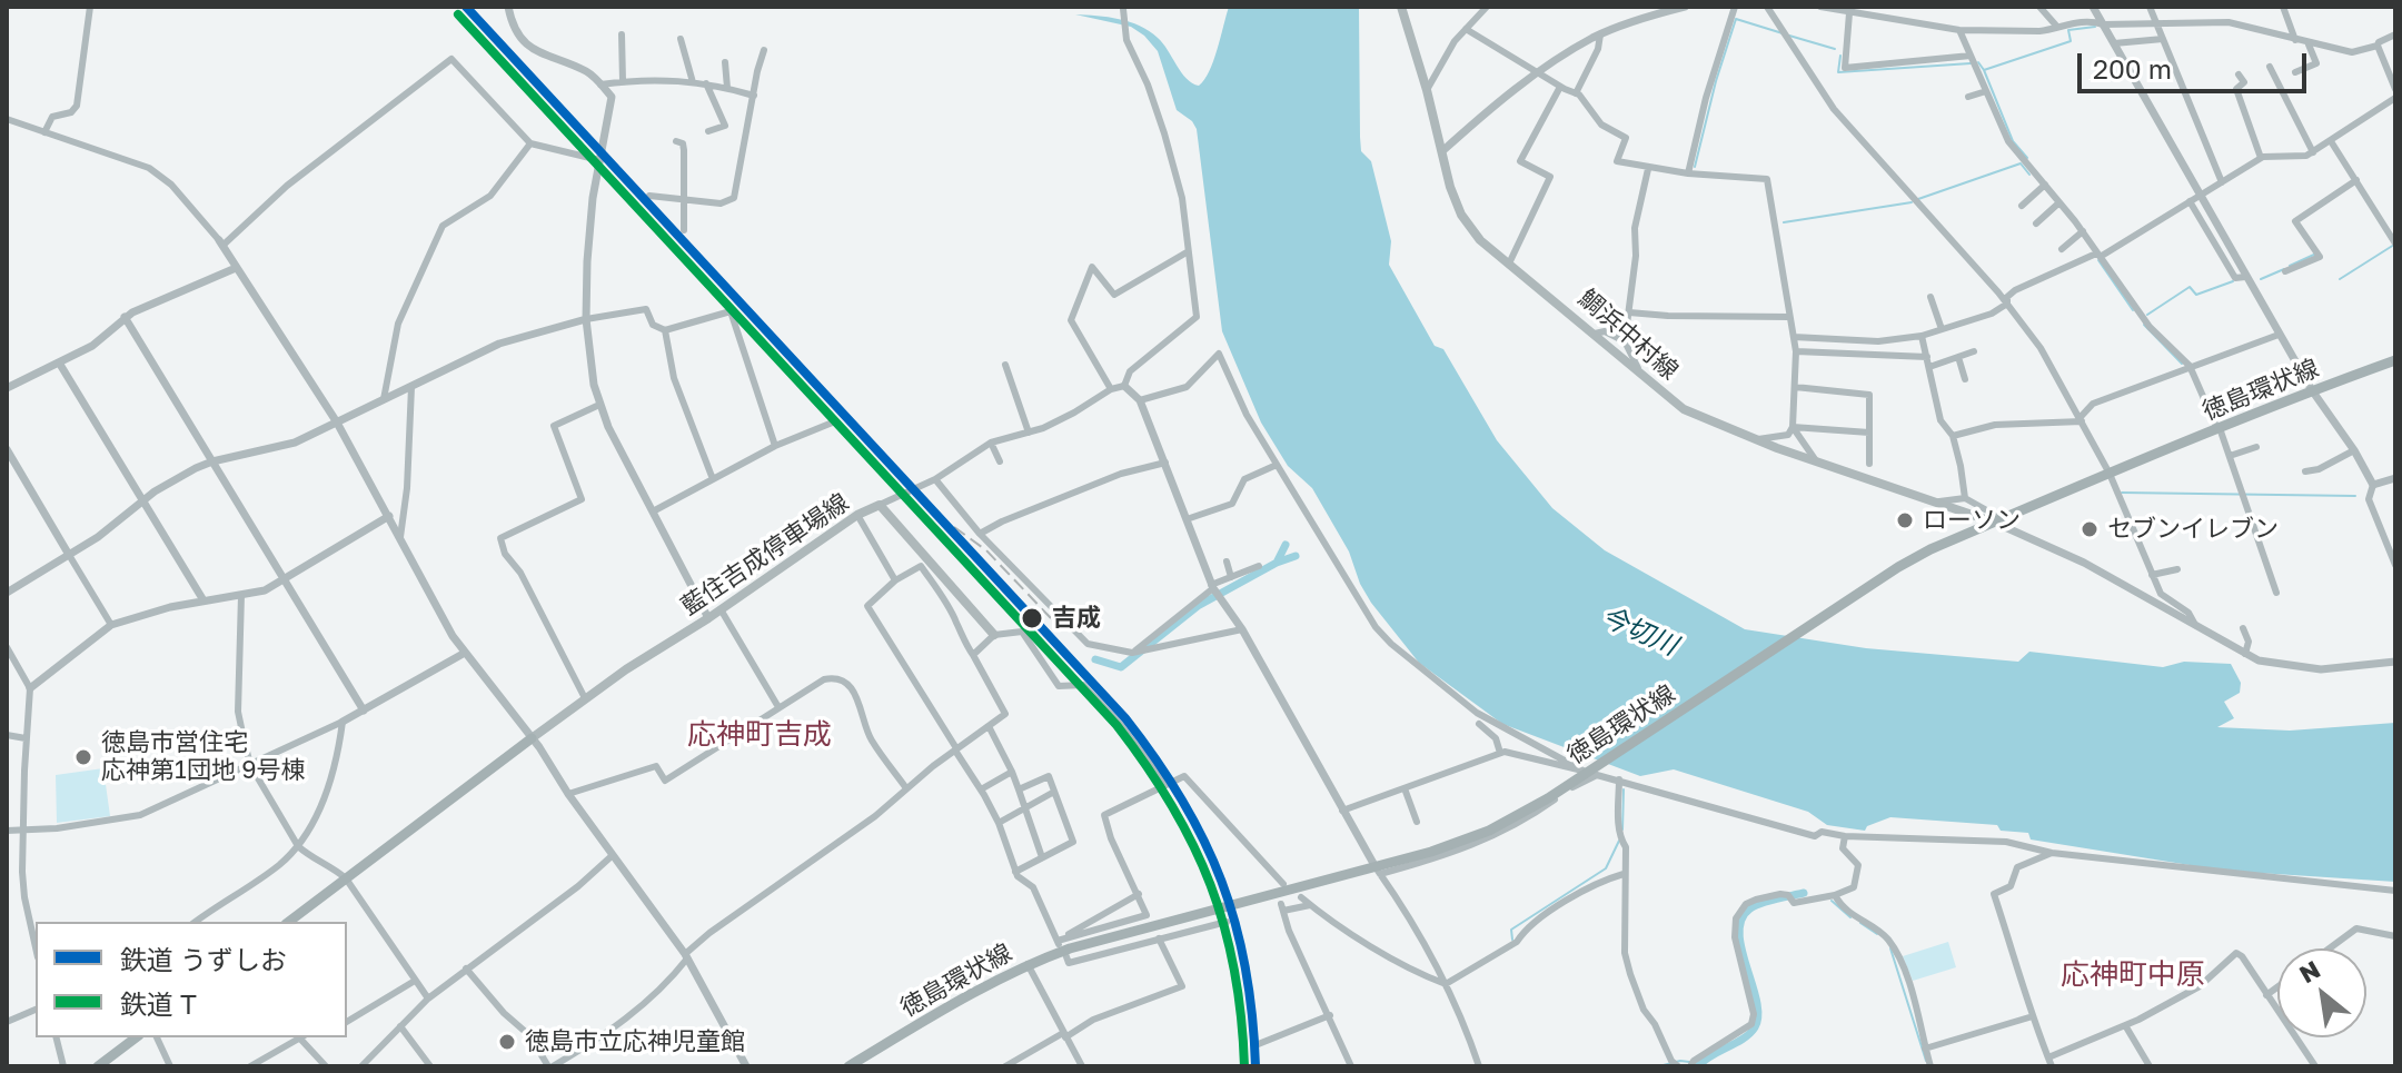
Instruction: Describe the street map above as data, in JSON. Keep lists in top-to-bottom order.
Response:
{
  "streets": {
    "main road": ["鯛浜中村線", "徳島環状線", "藍住吉成停車場線"]
  },
  "crossings": [
    ["鯛浜中村線", "徳島環状線"]
  ],
  "districts": ["応神町吉成", "応神町中原"],
  "water": ["今切川"],
  "places": [
    "ローソン",
    "セブンイレブン",
    "吉成",
    "徳島市営住宅 応神第1団地 9号棟",
    "徳島市立応神児童館"
  ],
  "lines": ["rail line うずしお", "rail line T"],
  "legend": ["鉄道 うずしお", "鉄道 T"],
  "scale_bar": "200 m",
  "north": "top left"
}
